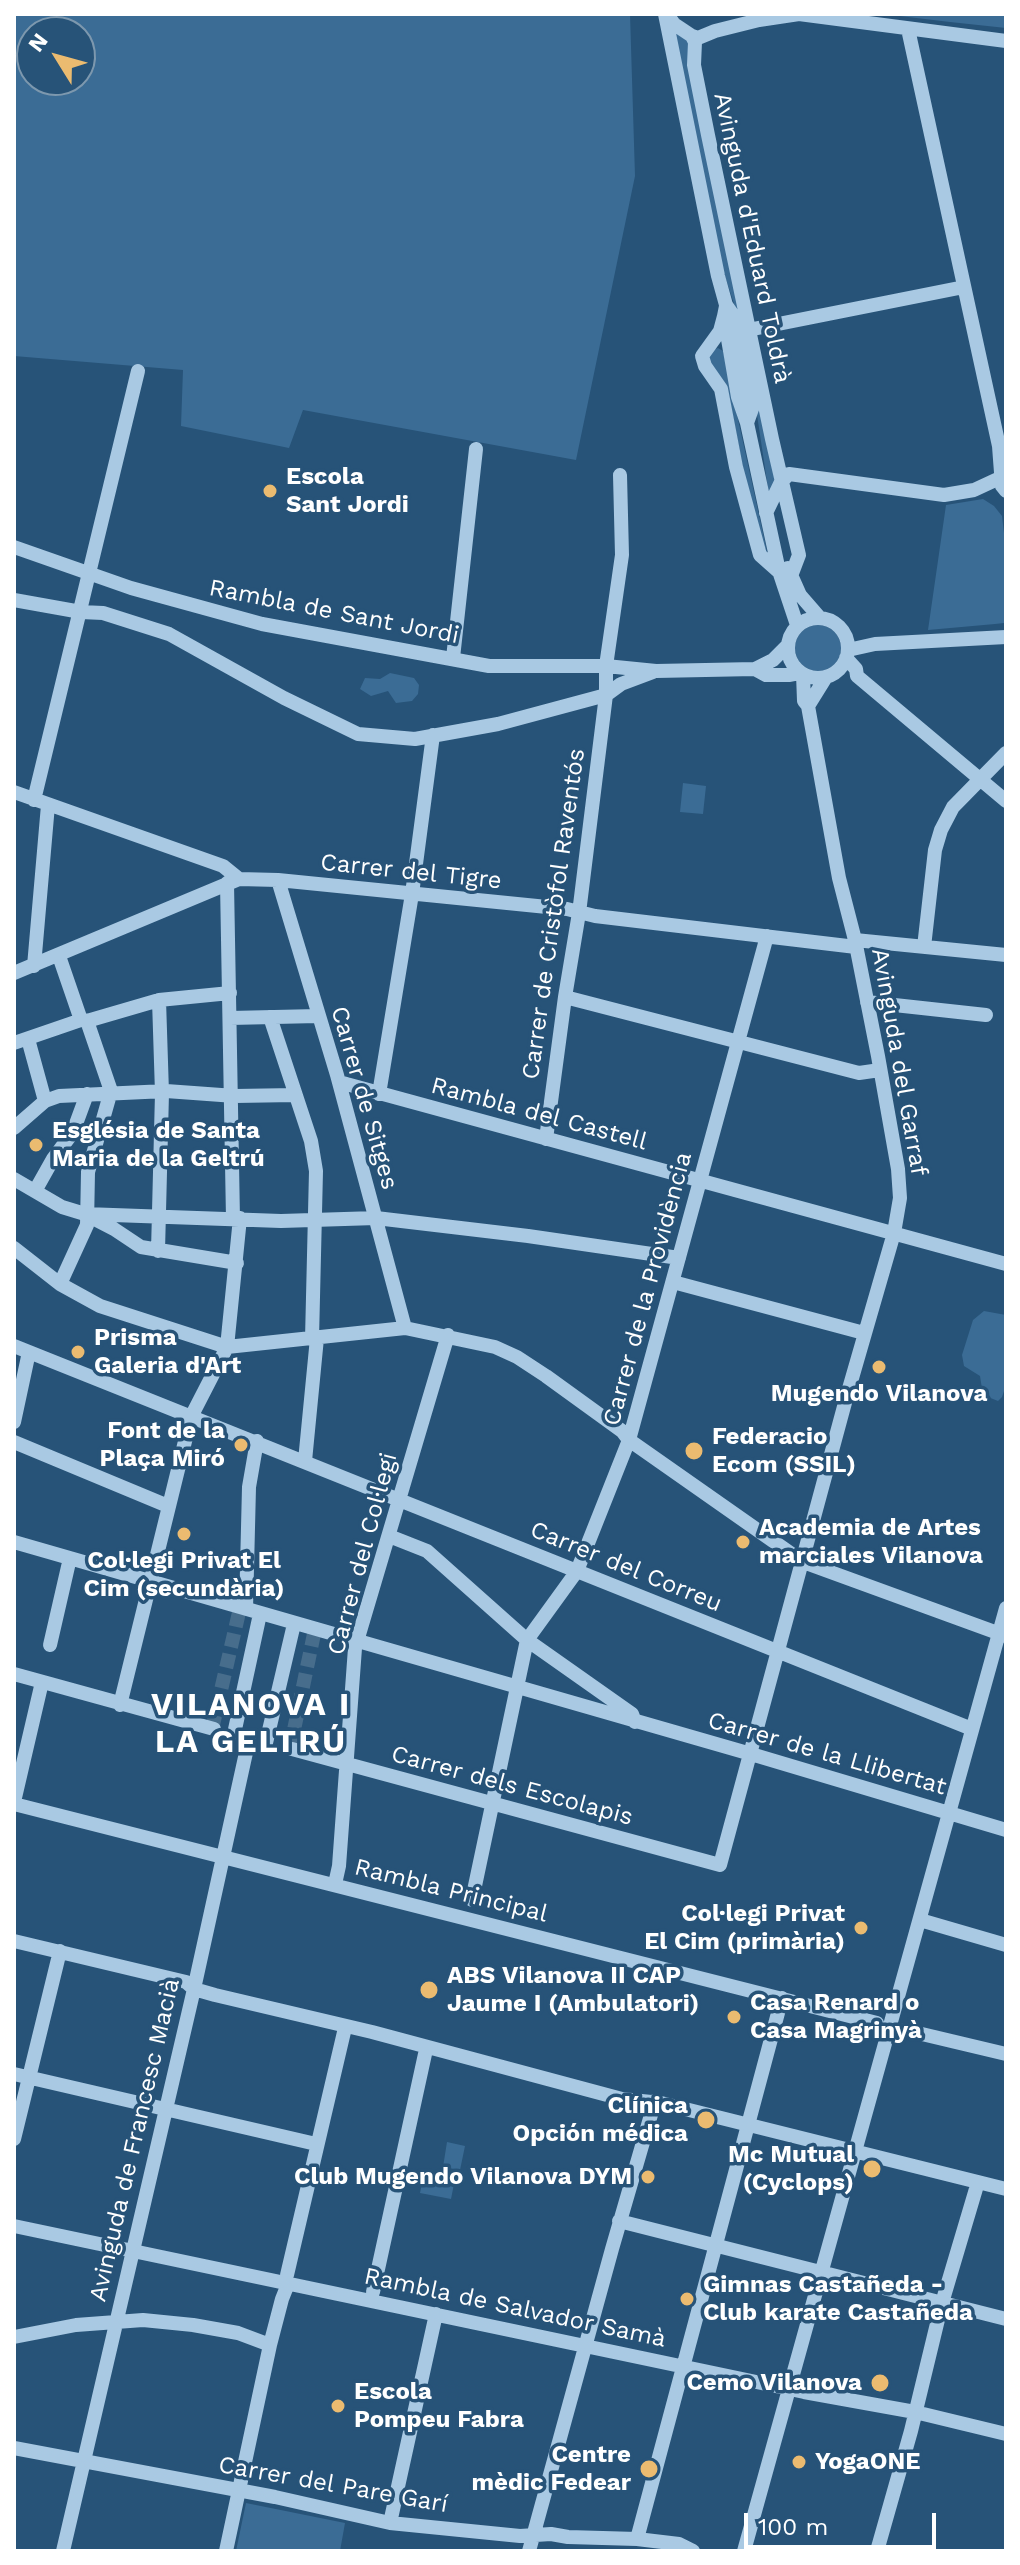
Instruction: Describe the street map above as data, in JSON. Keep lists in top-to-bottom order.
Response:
{
  "streets": {
    "street": [
      "Avinguda d'Eduard Toldrà",
      "Rambla de Sant Jordi",
      "Carrer del Tigre",
      "Carrer de Cristòfol Raventós",
      "Avinguda del Garraf",
      "Carrer de Sitges",
      "Rambla del Castell",
      "Carrer de la Providència",
      "Carrer del Col·legi",
      "Carrer del Correu",
      "Carrer de la Llibertat",
      "Carrer dels Escolapis",
      "Rambla Principal",
      "Avinguda de Francesc Macià",
      "Rambla de Salvador Samà",
      "Carrer del Pare Garí"
    ]
  },
  "crossings": [
    ["Avinguda d'Eduard Toldrà", "Rambla de Sant Jordi"],
    ["Avinguda d'Eduard Toldrà", "Avinguda del Garraf"],
    ["Rambla de Sant Jordi", "Carrer de Cristòfol Raventós"],
    ["Rambla de Sant Jordi", "Avinguda del Garraf"],
    ["Carrer del Tigre", "Carrer de Cristòfol Raventós"],
    ["Carrer del Tigre", "Avinguda del Garraf"],
    ["Carrer del Tigre", "Carrer de Sitges"],
    ["Carrer del Tigre", "Carrer de la Providència"],
    ["Carrer de Cristòfol Raventós", "Rambla del Castell"],
    ["Avinguda del Garraf", "Rambla del Castell"],
    ["Avinguda del Garraf", "Carrer del Correu"],
    ["Avinguda del Garraf", "Carrer de la Llibertat"],
    ["Avinguda del Garraf", "Carrer dels Escolapis"],
    ["Carrer de Sitges", "Rambla del Castell"],
    ["Rambla del Castell", "Carrer de la Providència"],
    ["Carrer de la Providència", "Carrer del Correu"],
    ["Carrer del Col·legi", "Carrer del Correu"],
    ["Carrer del Col·legi", "Carrer de la Llibertat"],
    ["Carrer del Col·legi", "Carrer dels Escolapis"],
    ["Carrer del Col·legi", "Rambla Principal"],
    ["Rambla Principal", "Avinguda de Francesc Macià"],
    ["Avinguda de Francesc Macià", "Rambla de Salvador Samà"],
    ["Avinguda de Francesc Macià", "Carrer del Pare Garí"]
  ],
  "districts": ["VILANOVA I LA GELTRÚ"],
  "places": [
    "Escola Sant Jordi",
    "Església de Santa Maria de la Geltrú",
    "Prisma Galeria d'Art",
    "Mugendo Vilanova",
    "Font de la Plaça Miró",
    "Federacio Ecom (SSIL)",
    "Col·legi Privat El Cim (secundària)",
    "Academia de Artes marciales Vilanova",
    "Col·legi Privat El Cim (primària)",
    "ABS Vilanova II CAP Jaume I (Ambulatori)",
    "Casa Renard o Casa Magrinyà",
    "Clínica Opción médica",
    "Mc Mutual (Cyclops)",
    "Club Mugendo Vilanova DYM",
    "Gimnas Castañeda - Club karate Castañeda",
    "Cemo Vilanova",
    "Escola Pompeu Fabra",
    "YogaONE",
    "Centre mèdic Fedear"
  ],
  "scale_bar": "100 m",
  "north": "top left"
}
